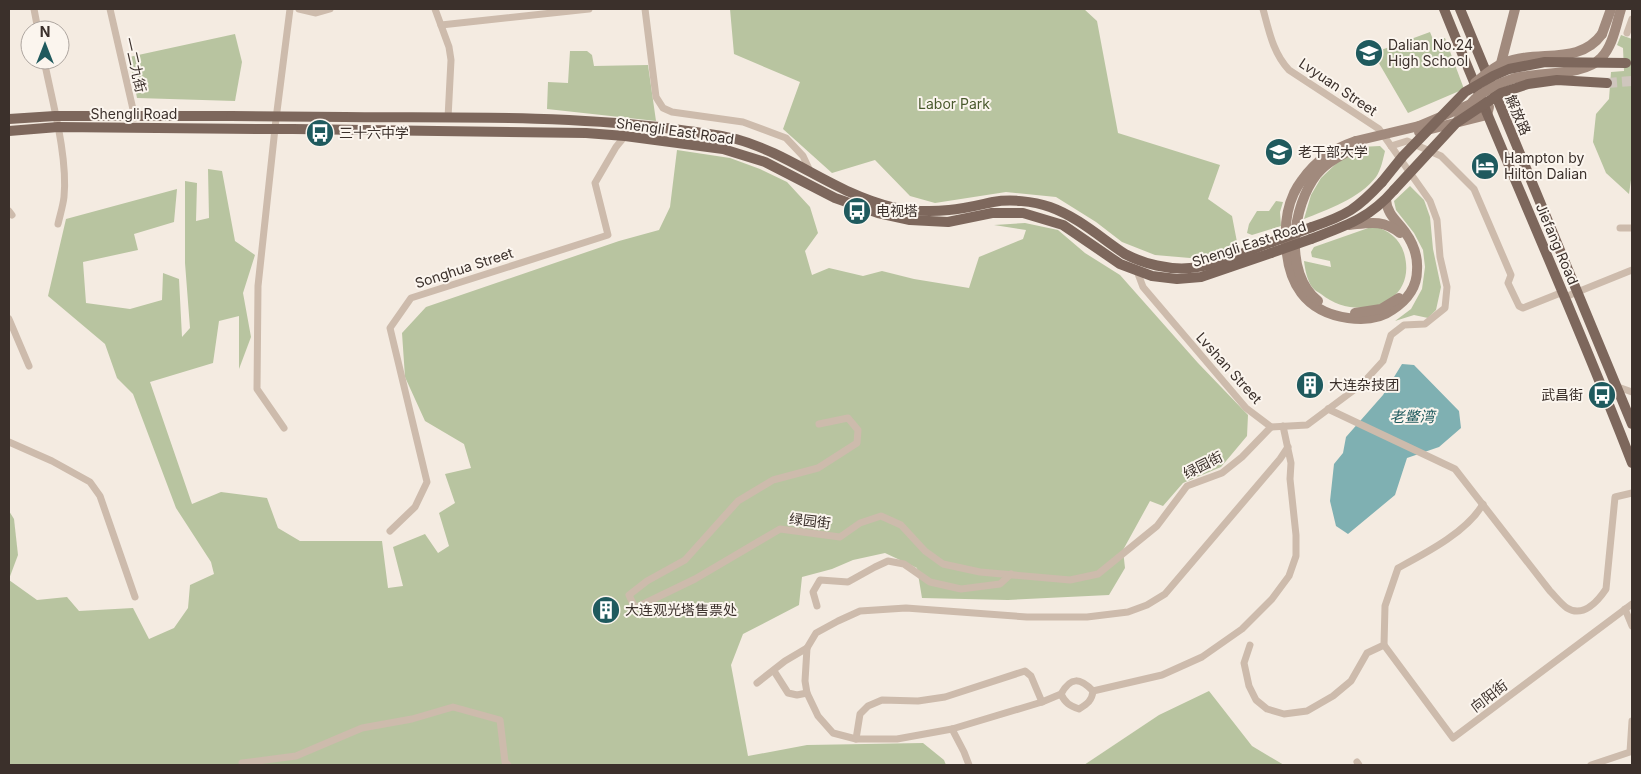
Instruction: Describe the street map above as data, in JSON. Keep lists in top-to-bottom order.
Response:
{
  "streets": {
    "main road": [
      "Shengli Road",
      "解放路",
      "Shengli East Road",
      "Jiefang Road"
    ],
    "street": [
      "一二九街",
      "Lvyuan Street",
      "Songhua Street",
      "Lvshan Street",
      "绿园街",
      "向阳街"
    ]
  },
  "crossings": [
    ["一二九街", "Shengli Road"],
    ["Shengli Road", "Shengli East Road"],
    ["Shengli East Road", "Songhua Street"],
    ["Shengli East Road", "Lvshan Street"],
    ["Lvshan Street", "绿园街"]
  ],
  "water": ["老鳖湾"],
  "parks": ["Labor Park"],
  "places": {
    "school or university": ["Dalian No.24 High School", "老干部大学"],
    "bus stop": ["三十六中学", "电视塔", "武昌街"],
    "hotel": ["Hampton by Hilton Dalian"],
    "building": ["大连杂技团", "大连观光塔售票处"]
  },
  "north": "top"
}
